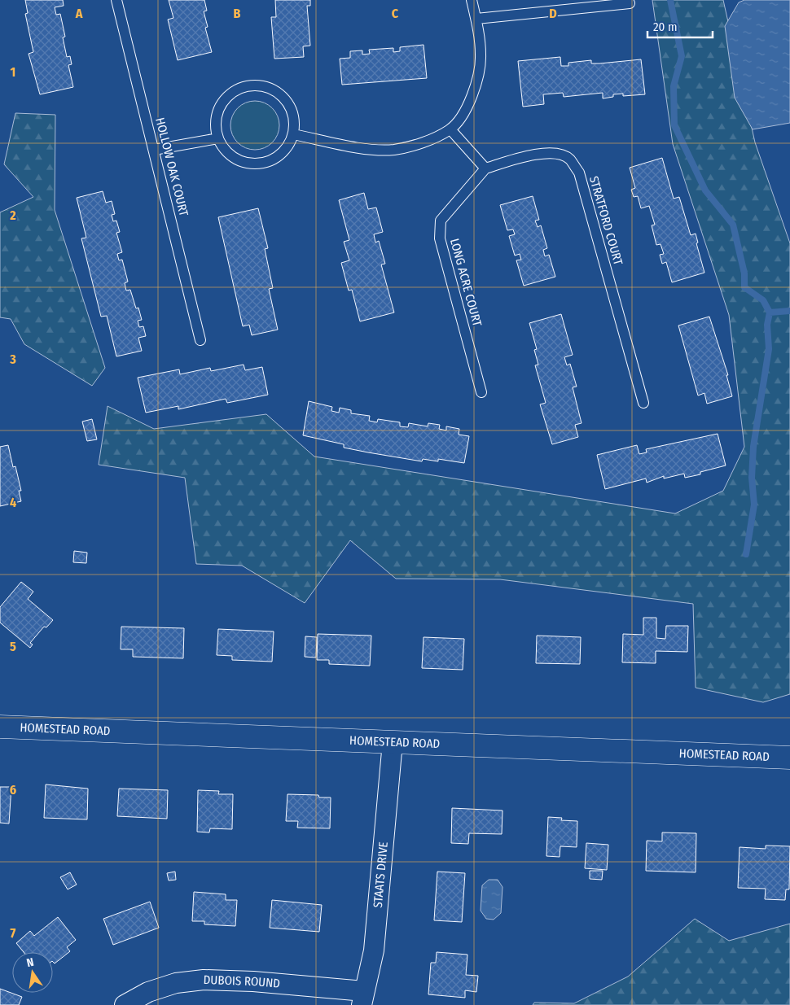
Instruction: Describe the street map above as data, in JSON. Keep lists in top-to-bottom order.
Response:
{
  "streets": {
    "street": ["HOMESTEAD ROAD", "STAATS DRIVE", "DUBOIS ROUND"],
    "lane": ["HOLLOW OAK COURT", "STRATFORD COURT", "LONG ACRE COURT"]
  },
  "crossings": [
    ["STRATFORD COURT", "LONG ACRE COURT"],
    ["HOMESTEAD ROAD", "STAATS DRIVE"],
    ["STAATS DRIVE", "DUBOIS ROUND"]
  ],
  "scale_bar": "20 m",
  "north": "top",
  "grid": {
    "columns": [
      "A",
      "B",
      "C",
      "D"
    ],
    "rows": [
      "1",
      "2",
      "3",
      "4",
      "5",
      "6",
      "7"
    ]
  }
}
